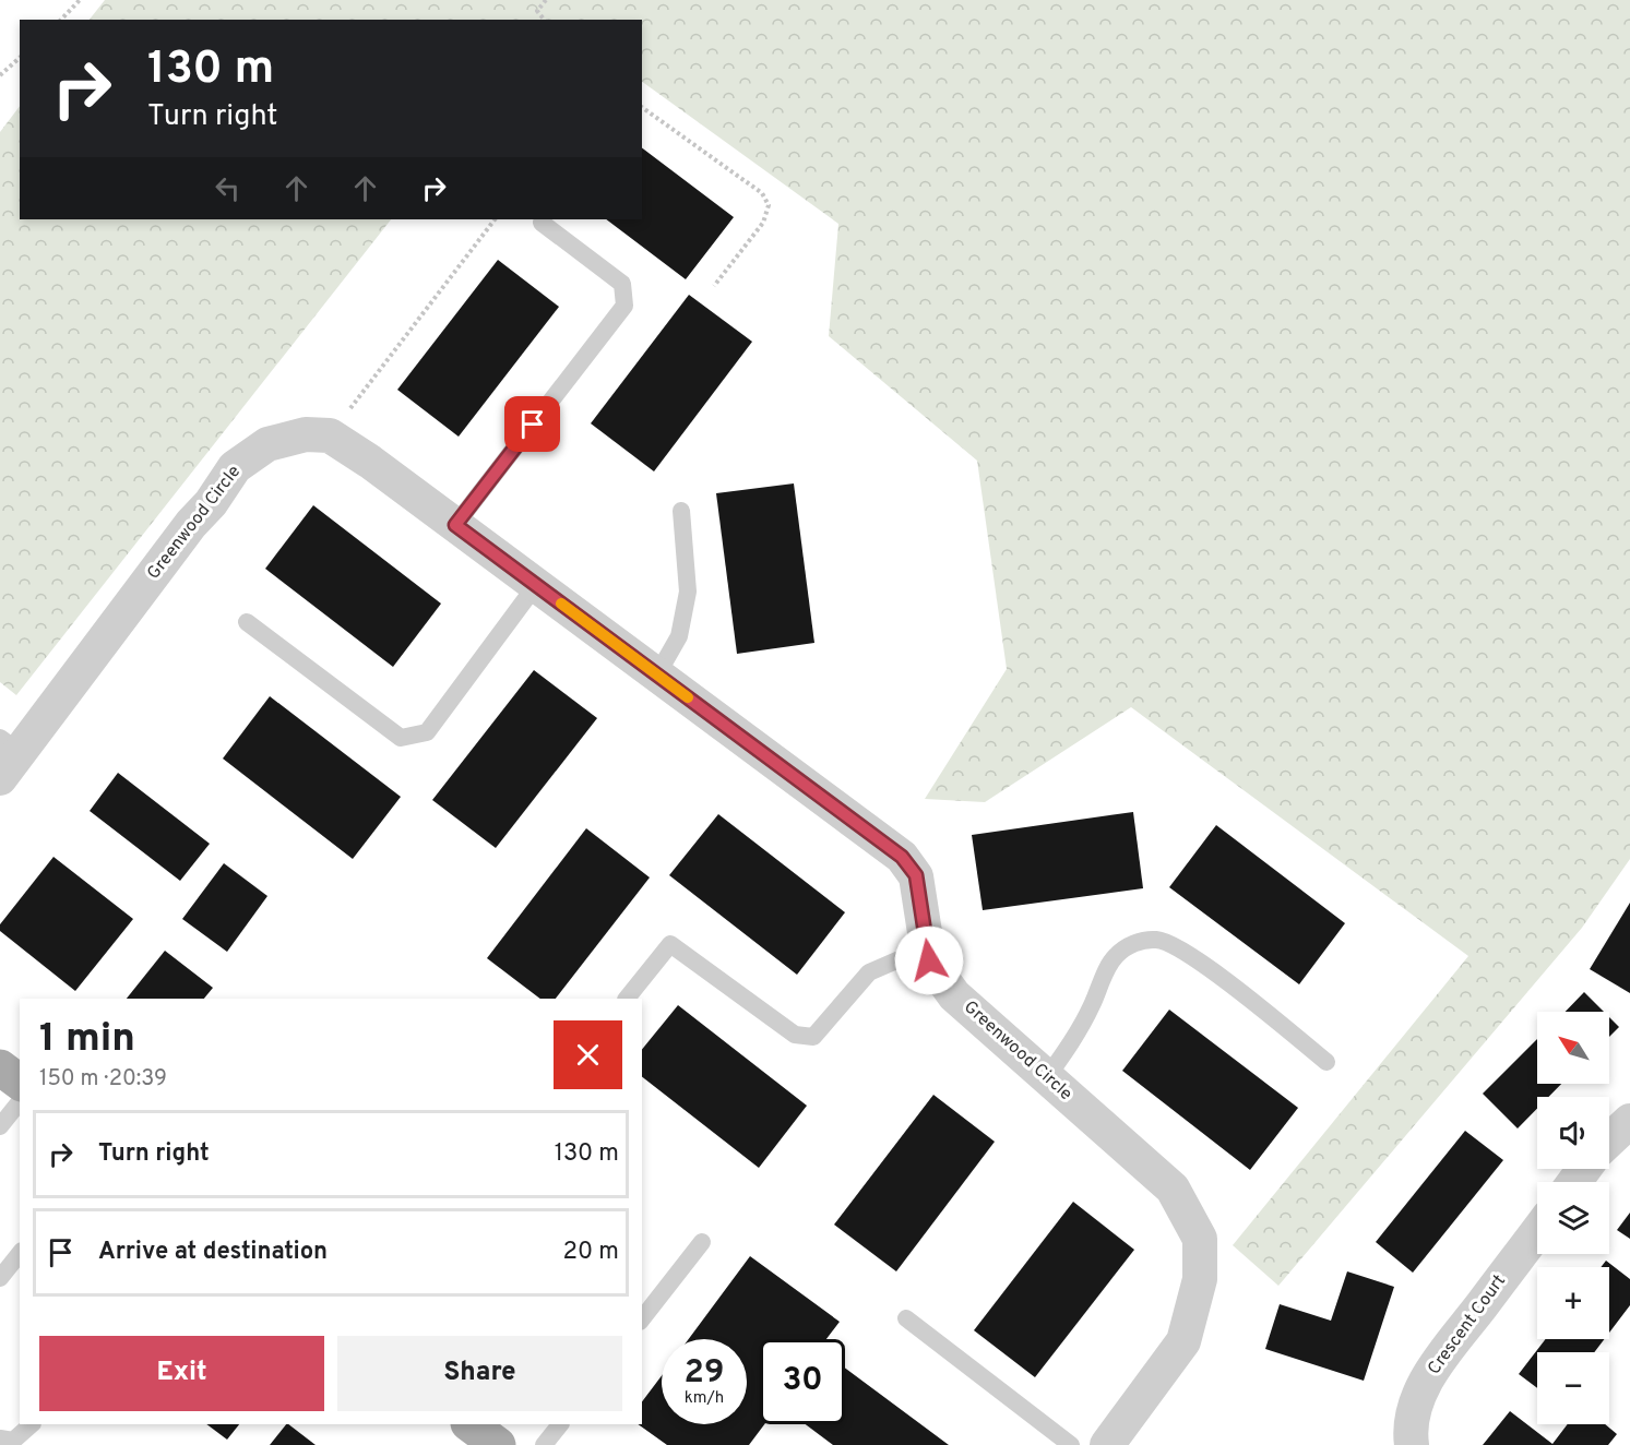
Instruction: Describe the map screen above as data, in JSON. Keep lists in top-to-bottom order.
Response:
{
  "streets": {
    "street": ["Greenwood Circle", "Crescent Court"]
  },
  "north": "top left",
  "page": {
    "turn": ["130 m", "Turn right"],
    "heading": ["1 min", "150 m · 20:39"],
    "map_buttons": ["+", "−"],
    "list": [
      {
        "name": "Turn right",
        "value": "130 m"
      },
      {
        "name": "Arrive at destination",
        "value": "20 m"
      }
    ],
    "buttons": ["Exit", "Share"],
    "speed": "29 km/h",
    "limit": "30"
  }
}
